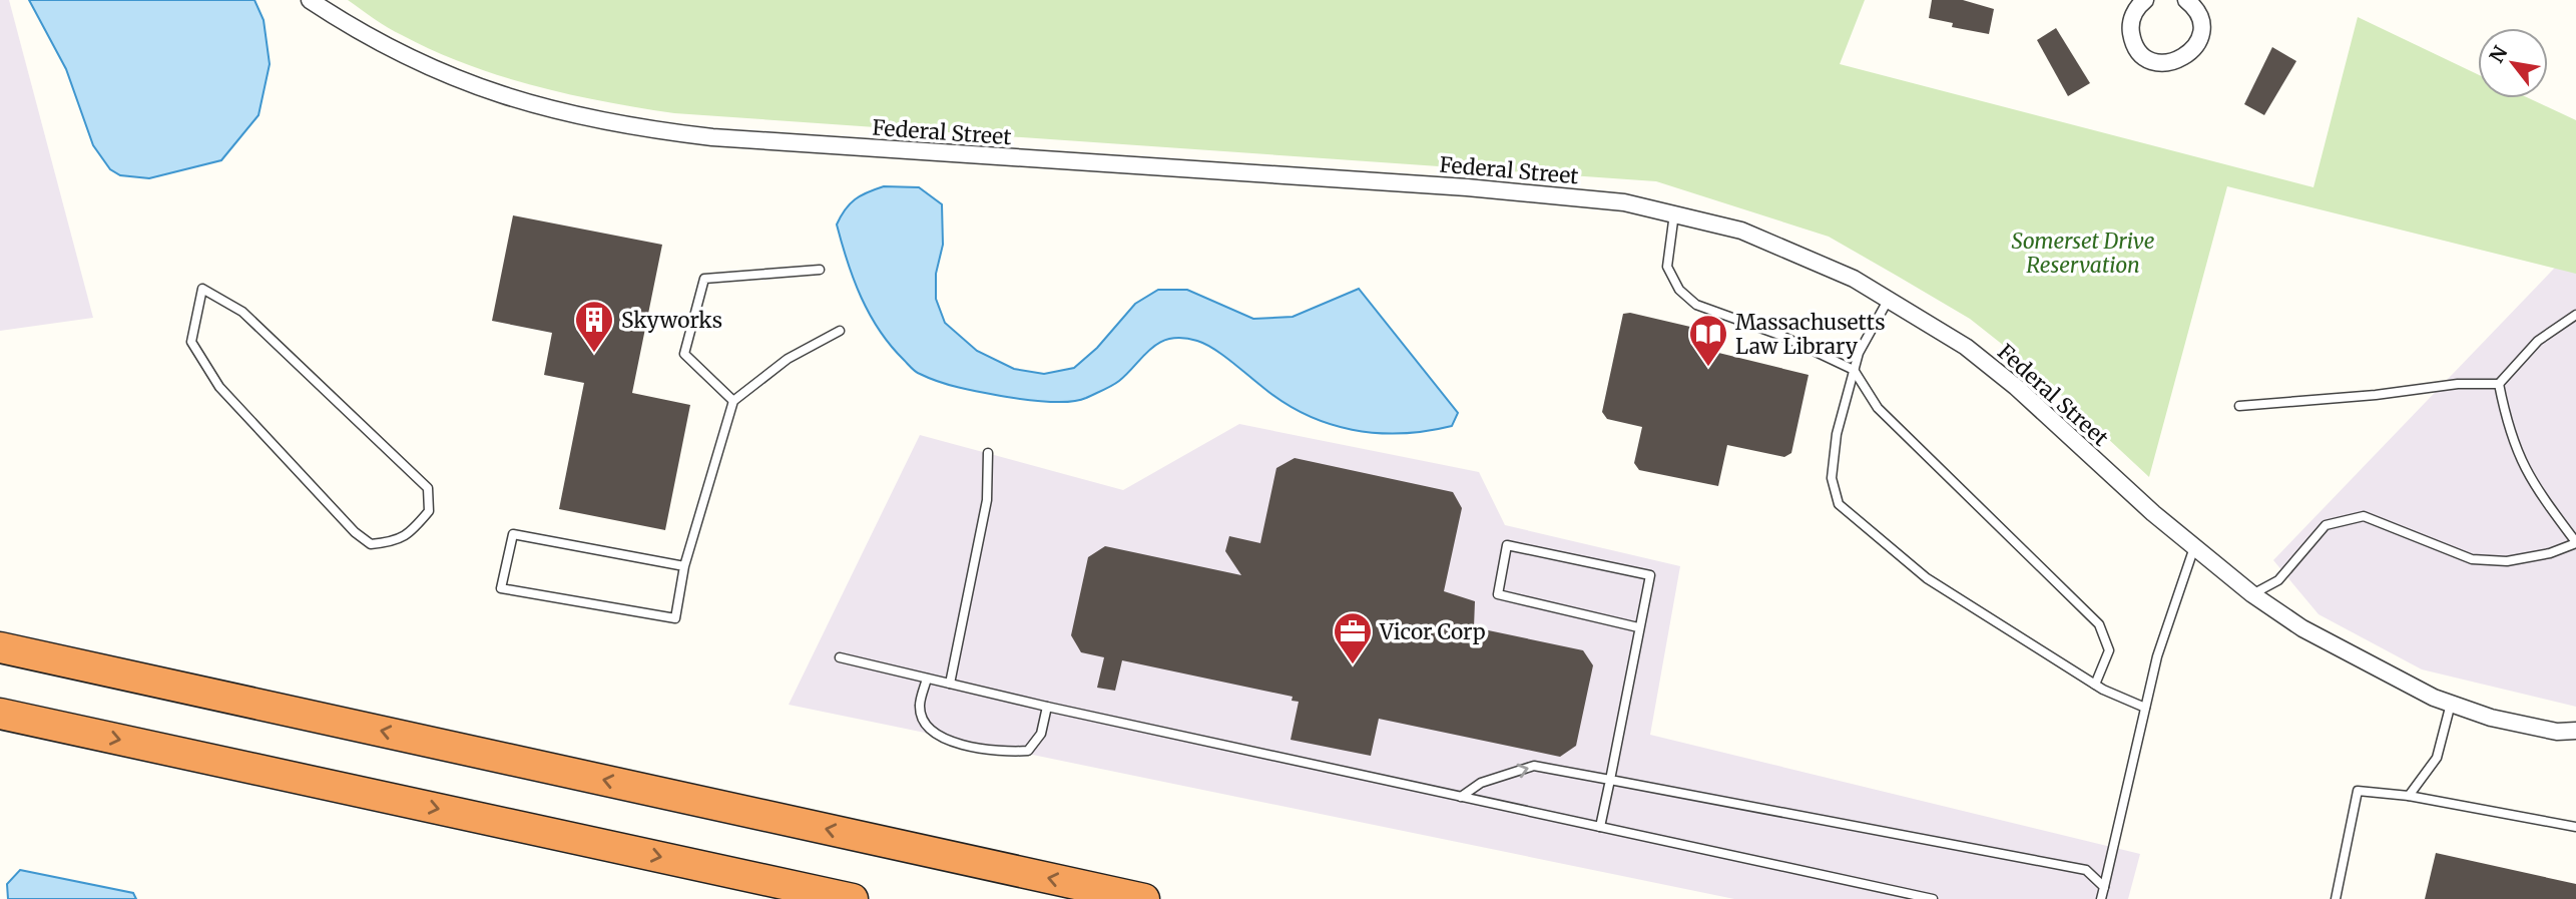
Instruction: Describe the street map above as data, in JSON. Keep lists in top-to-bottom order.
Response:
{
  "streets": {
    "street": ["Federal Street"]
  },
  "parks": ["Somerset Drive Reservation"],
  "places": {
    "building": ["Skyworks"],
    "library": ["Massachusetts Law Library"],
    "office": ["Vicor Corp"]
  },
  "north": "top left"
}
